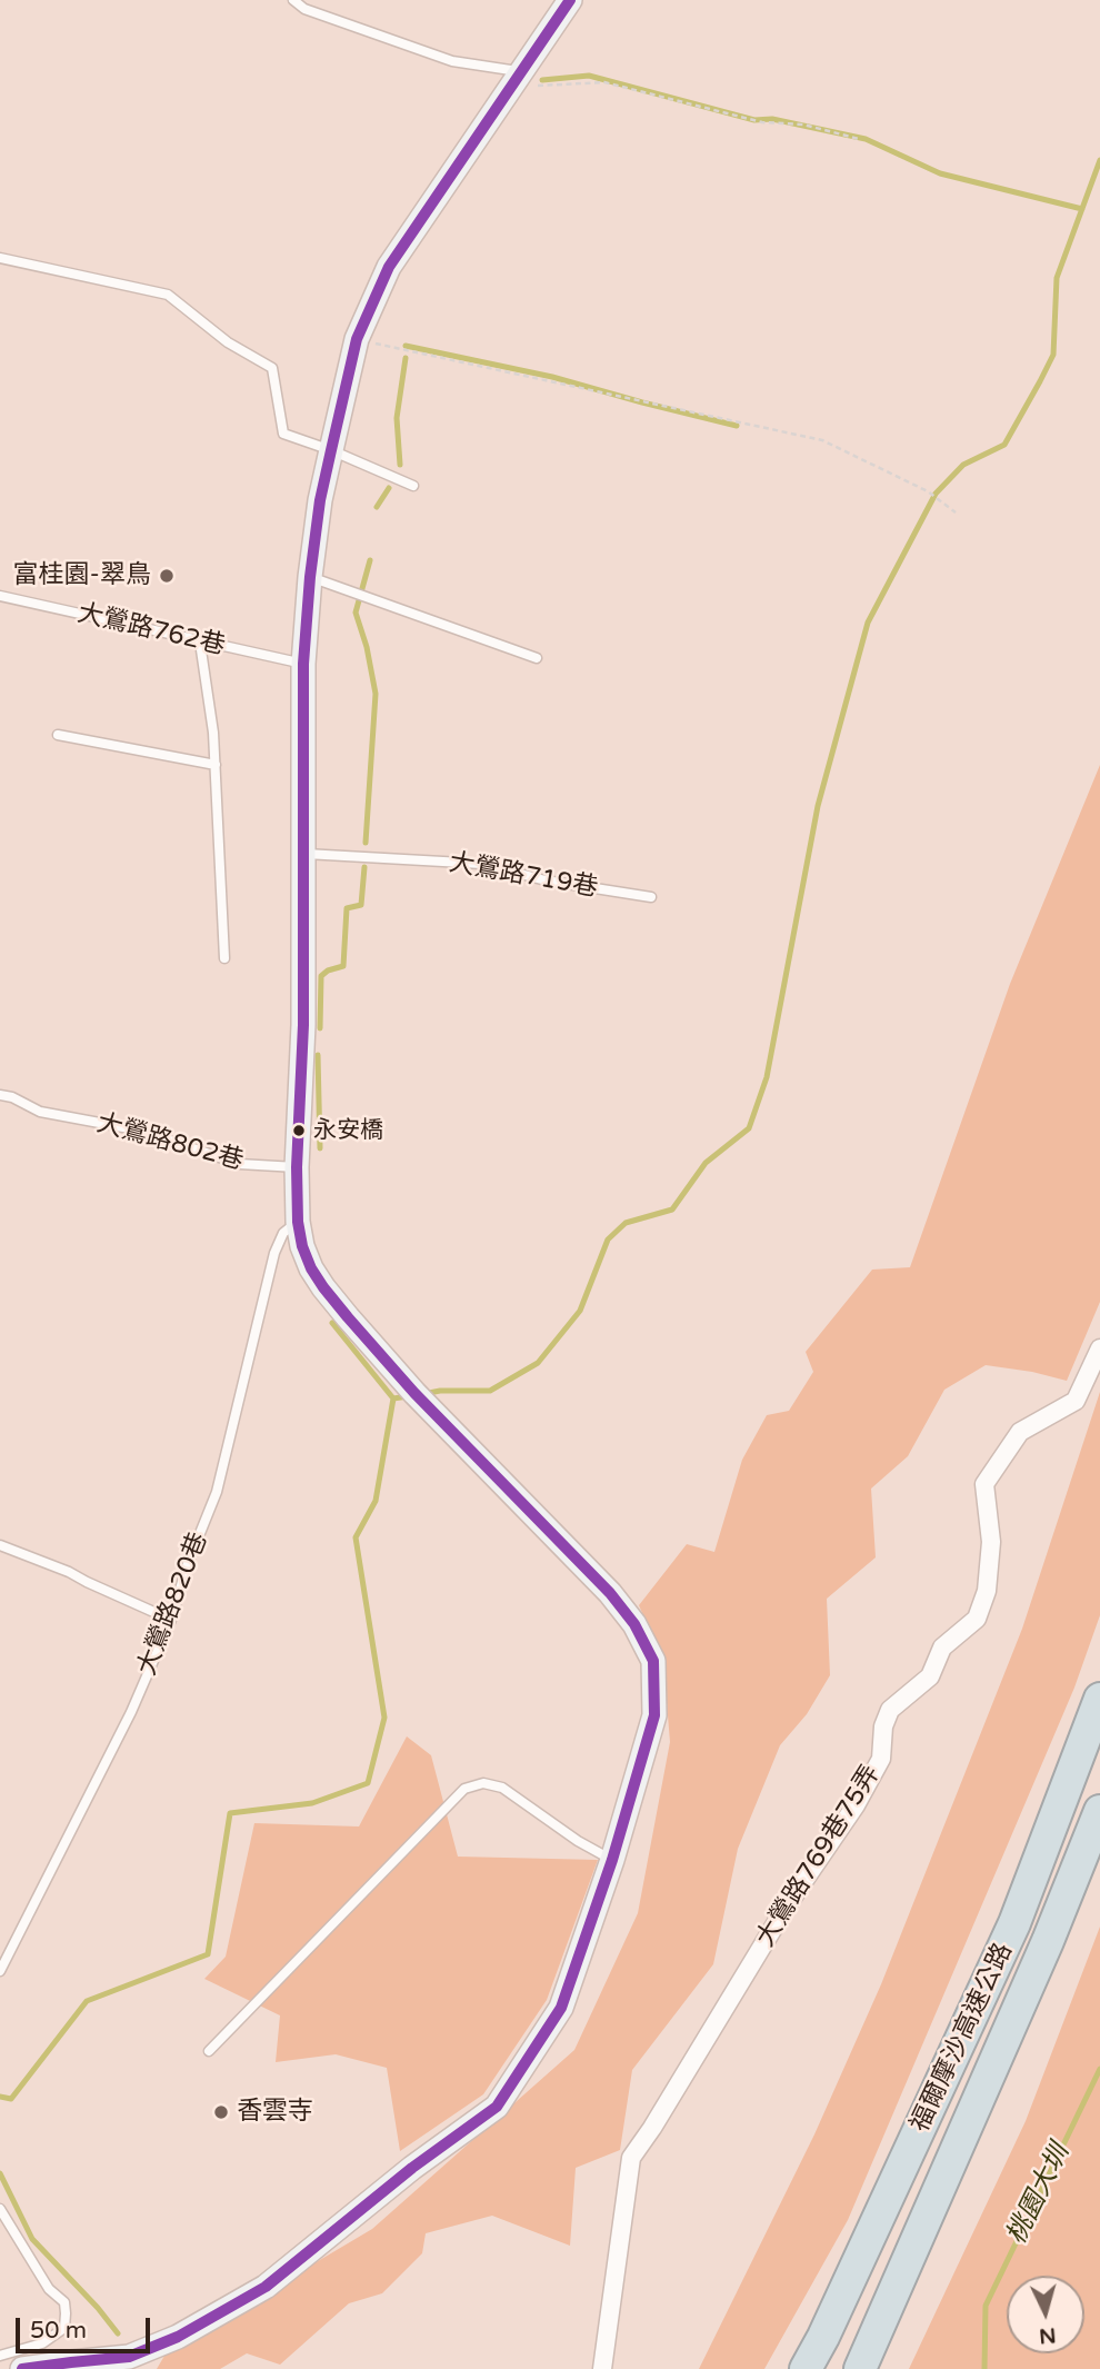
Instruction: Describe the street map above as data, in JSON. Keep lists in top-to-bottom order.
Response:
{
  "streets": {
    "highway": ["福爾摩沙高速公路"],
    "street": ["大鶯路769巷75弄"],
    "lane": [
      "大鶯路762巷",
      "大鶯路719巷",
      "大鶯路802巷",
      "大鶯路820巷"
    ]
  },
  "water": ["桃園大圳"],
  "places": ["富桂園-翠鳥", "永安橋", "香雲寺"],
  "scale_bar": "50 m",
  "north": "bottom"
}
